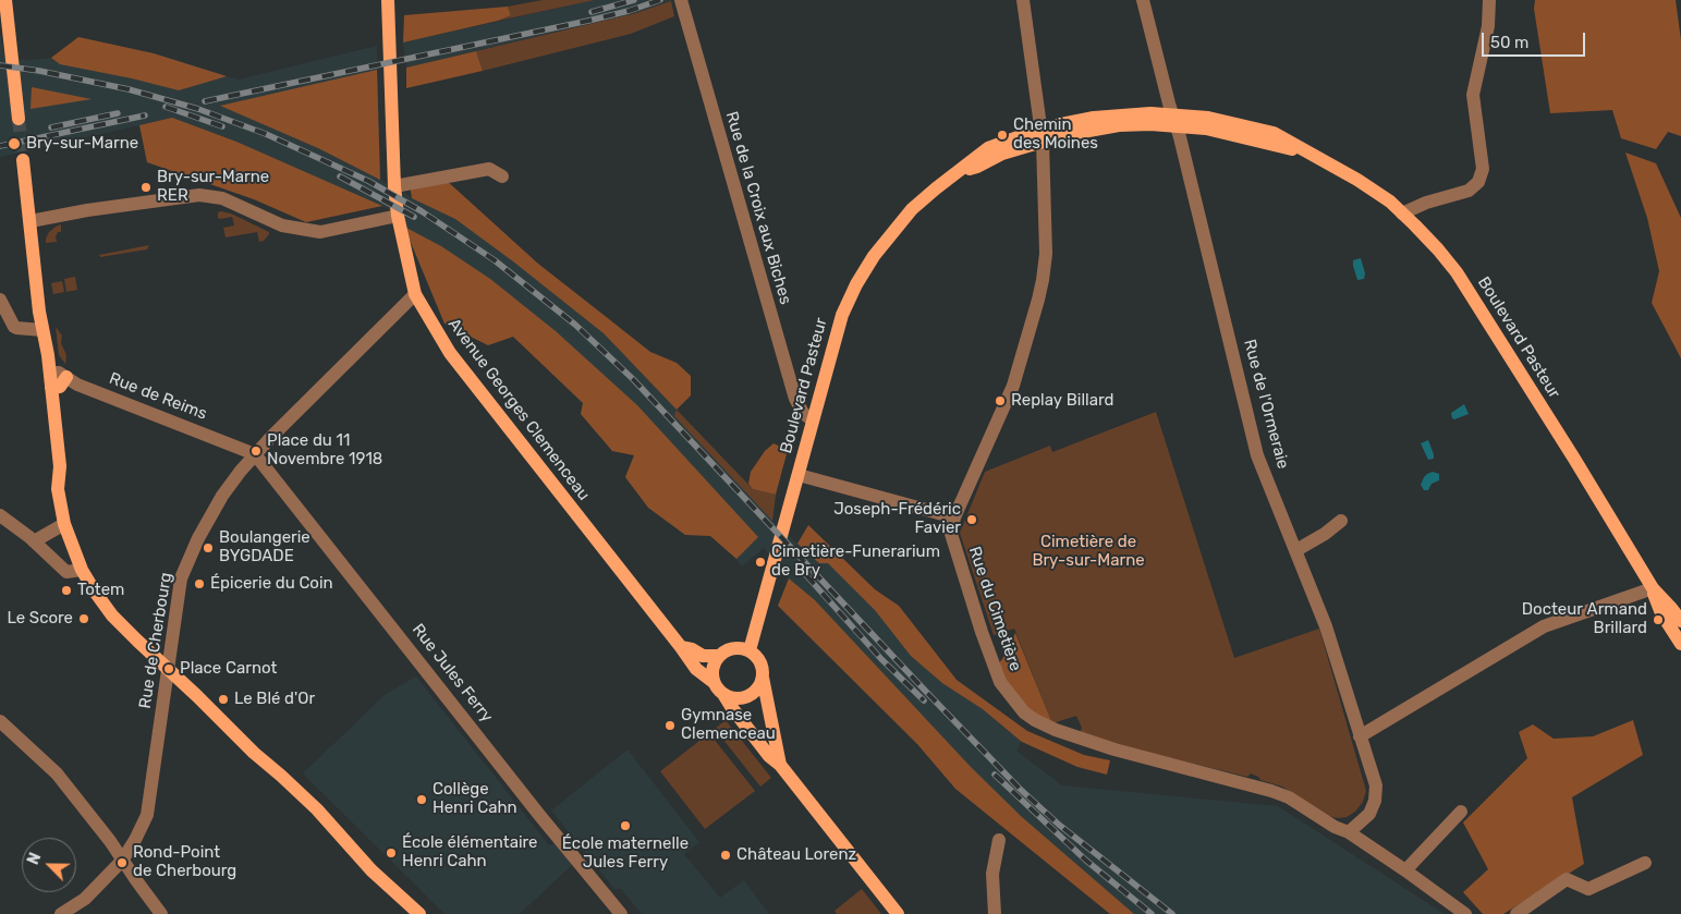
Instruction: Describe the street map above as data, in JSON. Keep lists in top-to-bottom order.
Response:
{
  "streets": {
    "main road": ["Boulevard Pasteur", "Avenue Georges Clemenceau"],
    "street": [
      "Rue de la Croix aux Biches",
      "Rue de Reims",
      "Rue de l'Ormeraie",
      "Rue du Cimetière",
      "Rue de Cherbourg",
      "Rue Jules Ferry"
    ]
  },
  "crossings": [
    ["Rue de la Croix aux Biches", "Boulevard Pasteur"],
    ["Boulevard Pasteur", "Rue de l'Ormeraie"],
    ["Boulevard Pasteur", "Avenue Georges Clemenceau"],
    ["Rue de Reims", "Rue de Cherbourg"],
    ["Rue de Reims", "Rue Jules Ferry"],
    ["Rue de l'Ormeraie", "Rue du Cimetière"],
    ["Avenue Georges Clemenceau", "Rue de Cherbourg"],
    ["Rue de Cherbourg", "Rue Jules Ferry"]
  ],
  "parks": ["Cimetière de Bry-sur-Marne"],
  "places": [
    "Chemin des Moines",
    "Bry-sur-Marne",
    "Bry-sur-Marne RER",
    "Replay Billard",
    "Place du 11 Novembre 1918",
    "Joseph-Frédéric Favier",
    "Boulangerie BYGDADE",
    "Cimetière-Funerarium de Bry",
    "Épicerie du Coin",
    "Totem",
    "Le Score",
    "Docteur Armand Brillard",
    "Place Carnot",
    "Le Blé d'Or",
    "Gymnase Clemenceau",
    "Collège Henri Cahn",
    "École maternelle Jules Ferry",
    "École élémentaire Henri Cahn",
    "Château Lorenz",
    "Rond-Point de Cherbourg"
  ],
  "scale_bar": "50 m",
  "north": "top left"
}
